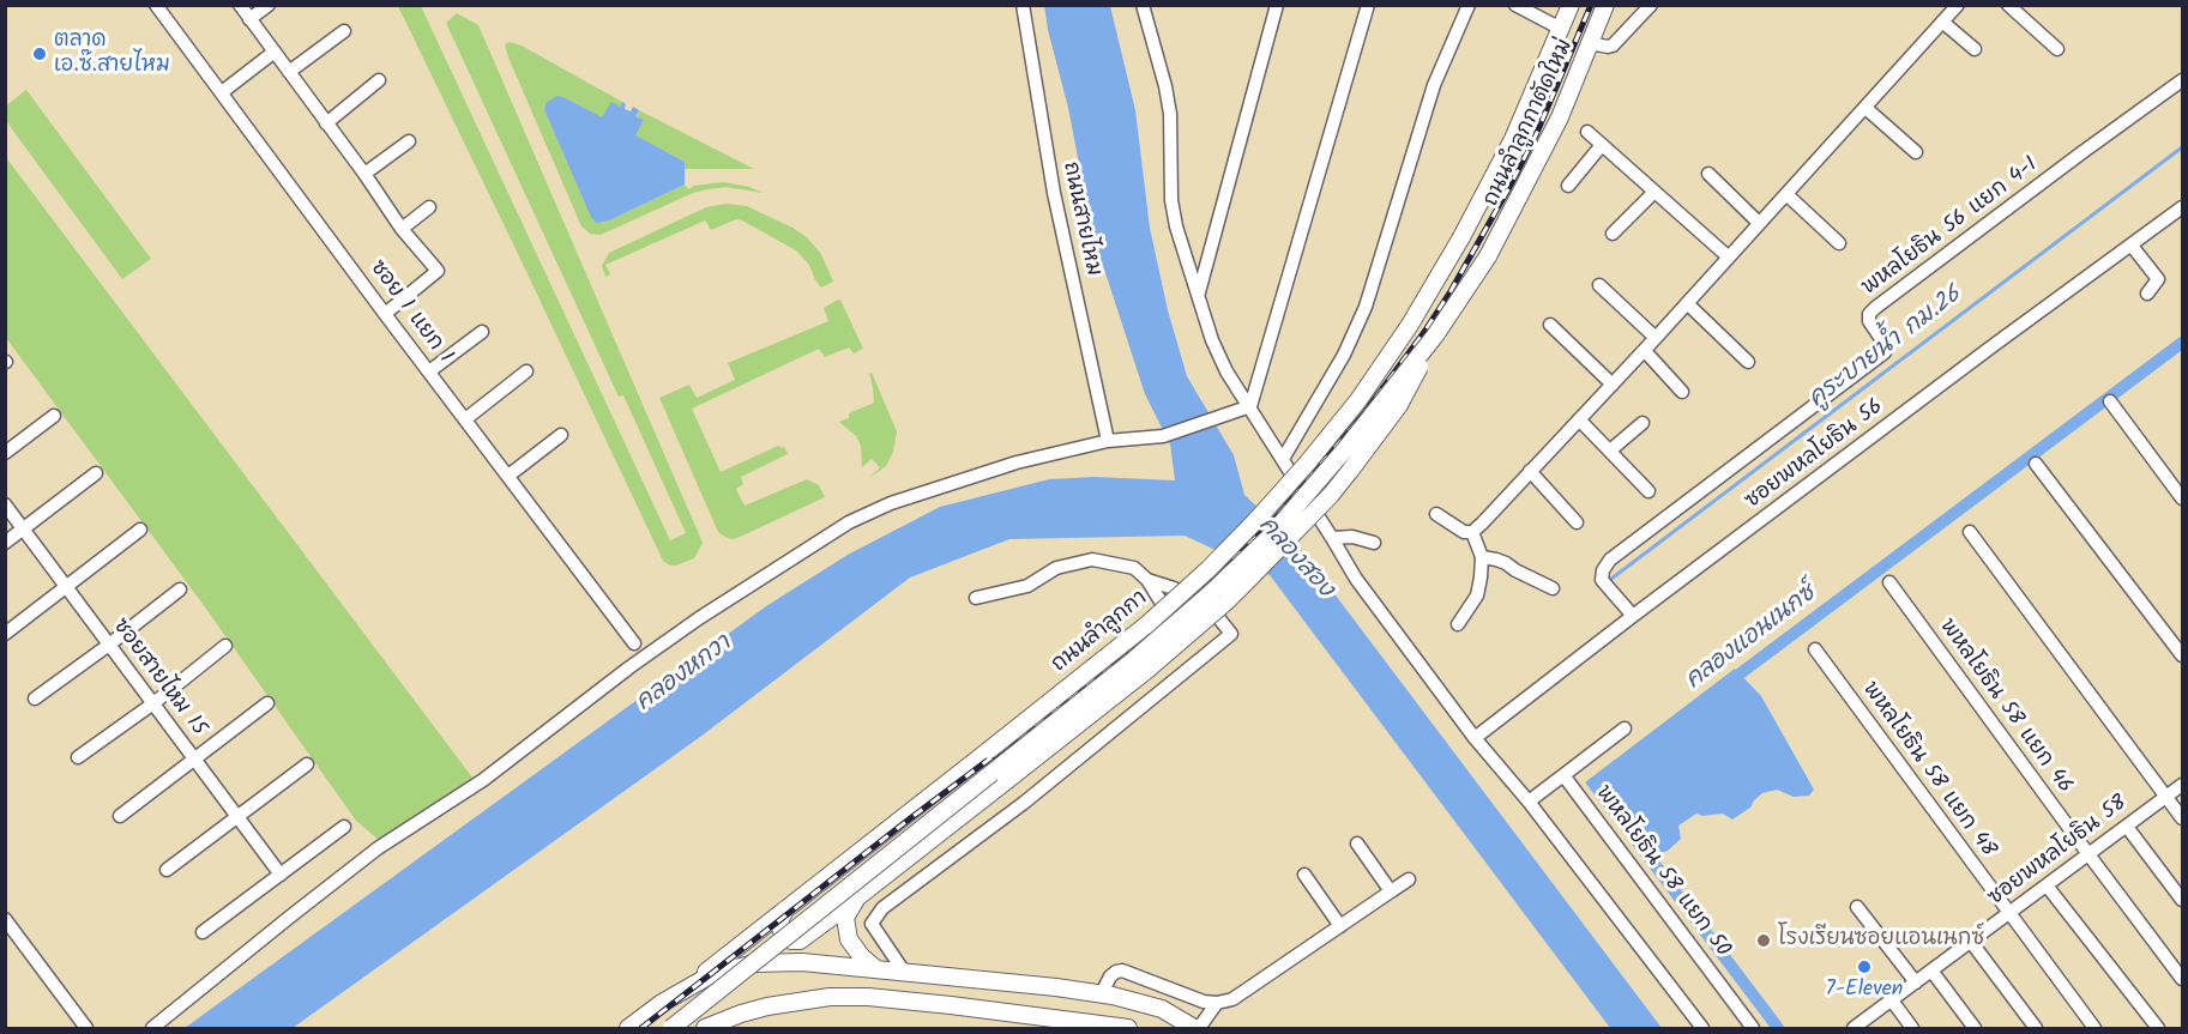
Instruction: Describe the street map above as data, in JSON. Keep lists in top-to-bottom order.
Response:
{
  "streets": {
    "main road": ["ถนนลำลูกกาตัดใหม่", "ถนนลำลูกกา"],
    "street": [
      "ถนนสายไหม",
      "พหลโยธิน 56 แยก 4-1",
      "ซอย 1 แยก 1",
      "ซอยพหลโยธิน 56",
      "ซอยสายไหม 15",
      "พหลโยธิน 58 แยก 46",
      "พหลโยธิน 58 แยก 48",
      "ซอยพหลโยธิน 58",
      "พหลโยธิน 58 แยก 50"
    ]
  },
  "crossings": [
    ["ถนนลำลูกกาตัดใหม่", "ถนนลำลูกกา"],
    ["พหลโยธิน 56 แยก 4-1", "ซอยพหลโยธิน 56"],
    ["พหลโยธิน 58 แยก 46", "ซอยพหลโยธิน 58"],
    ["พหลโยธิน 58 แยก 48", "ซอยพหลโยธิน 58"]
  ],
  "water": [
    "คูระบายน้ำ กม.26",
    "คลองสอง",
    "คลองแอนเนกซ์",
    "คลองหกวา"
  ],
  "places": ["ตลาด เอ.ซ๊.สายไหม", "โรงเรียนซอยแอนเนกซ์", "7-Eleven"]
}
